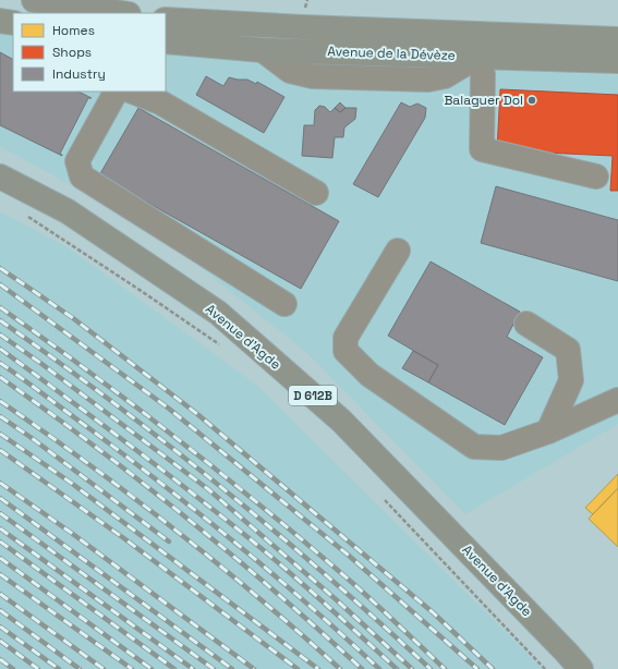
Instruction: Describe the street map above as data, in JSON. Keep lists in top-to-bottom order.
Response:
{
  "streets": {
    "main road": ["Avenue de la Dévèze", "Avenue d'Agde", "D 612B"]
  },
  "places": ["Balaguer Dol"],
  "legend": ["Homes", "Shops", "Industry"]
}
